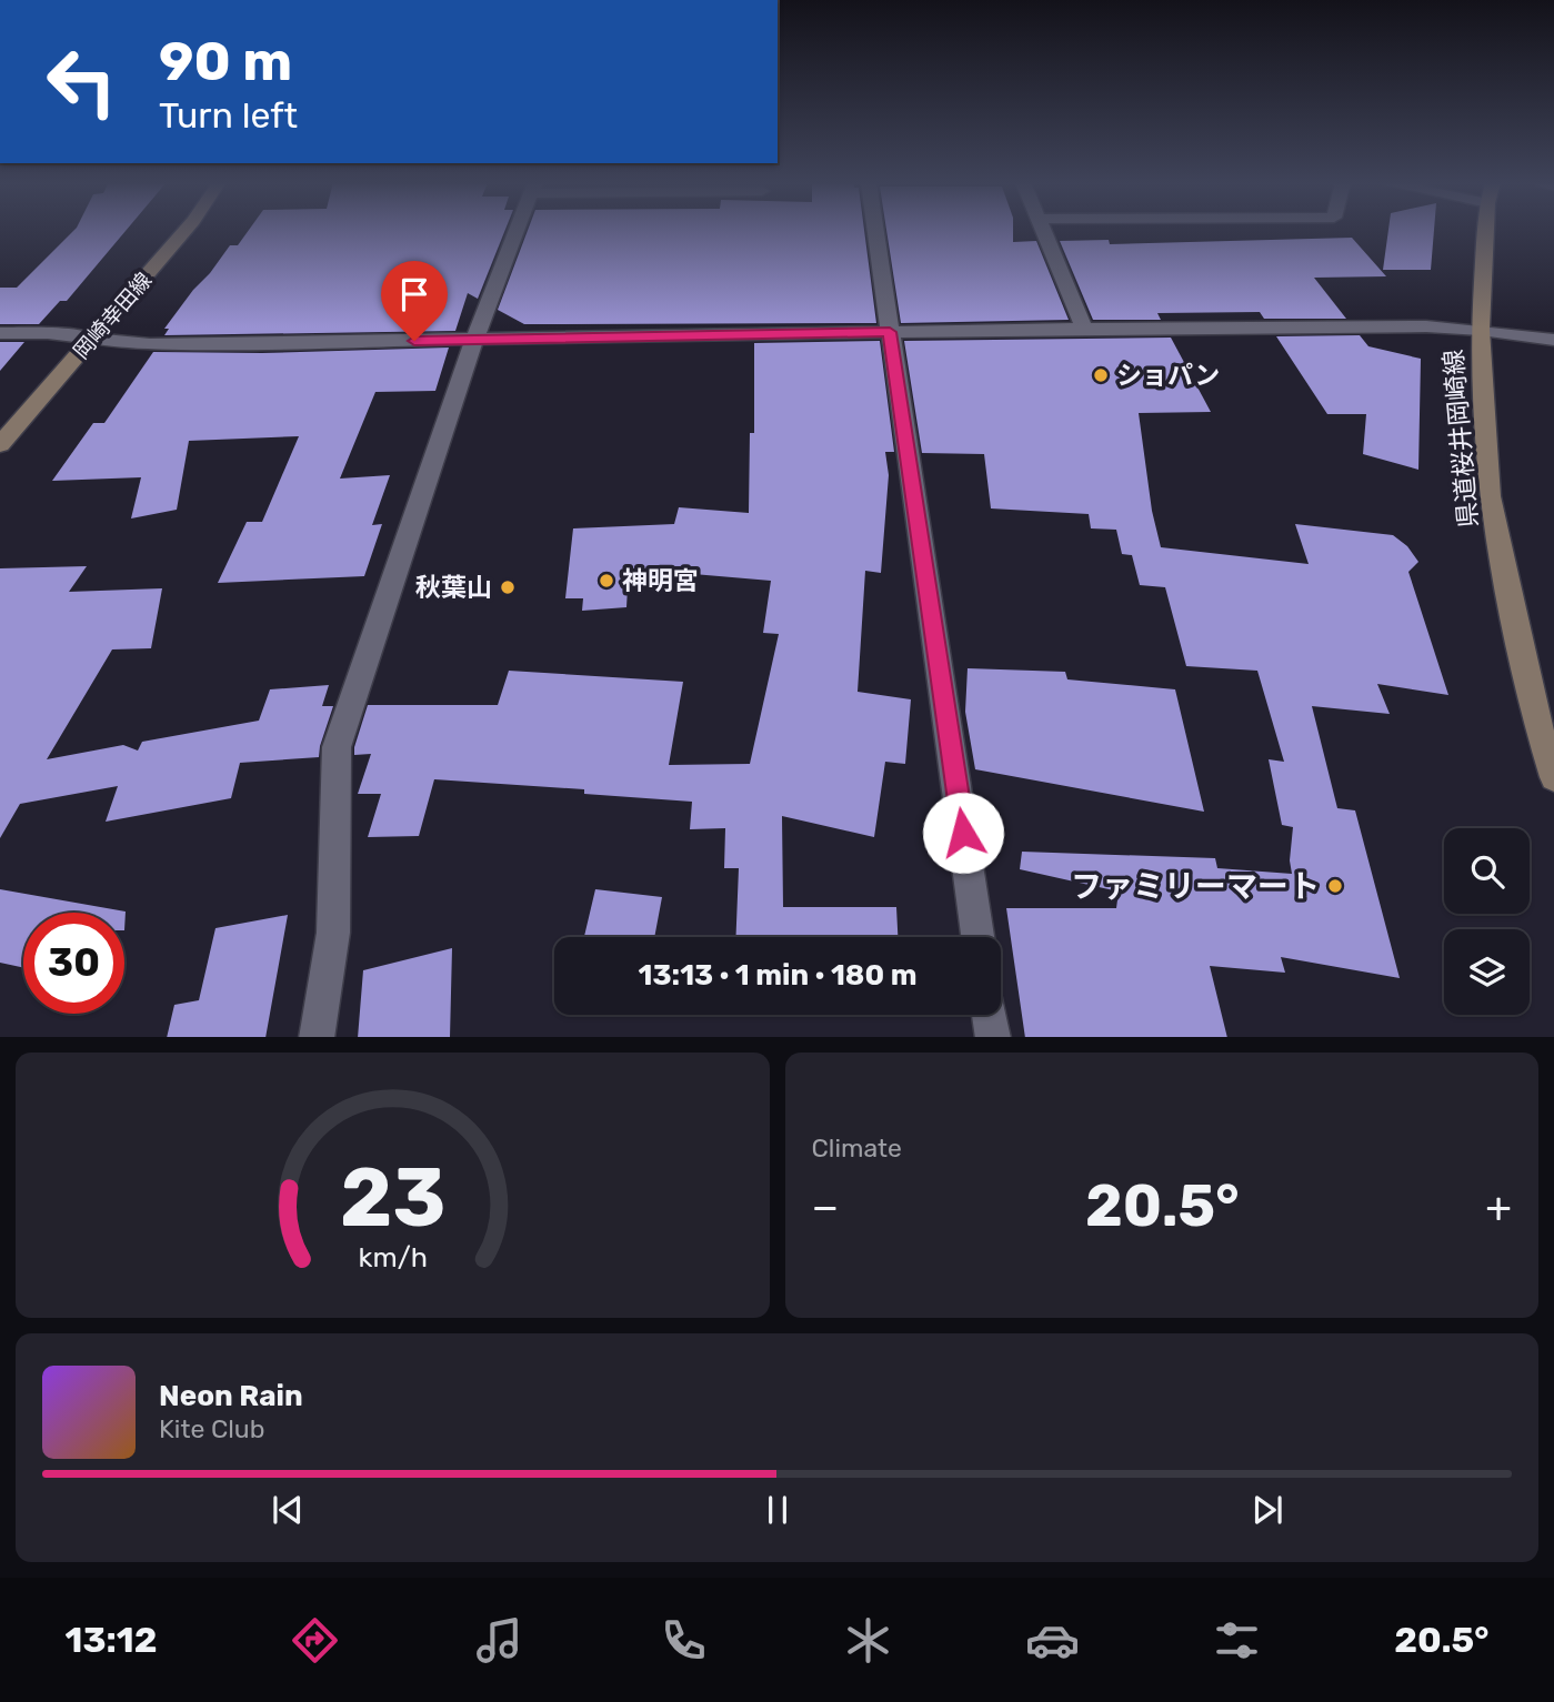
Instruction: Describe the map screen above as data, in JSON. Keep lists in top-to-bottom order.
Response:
{
  "streets": {
    "main road": ["岡崎幸田線", "県道桜井岡崎線"]
  },
  "places": [
    "ショパン",
    "神明宮",
    "秋葉山",
    "ファミリーマート"
  ],
  "page": {
    "turn": ["90 m", "Turn left"],
    "limit": "30",
    "trip": "13:13 · 1 min · 180 m",
    "tile": "Climate",
    "heat": ["−", "20.5°", "+"],
    "song": ["Neon Rain", "Kite Club"],
    "tabs": ["13:12", "20.5°"],
    "gauge": ["23", "km/h"]
  }
}
